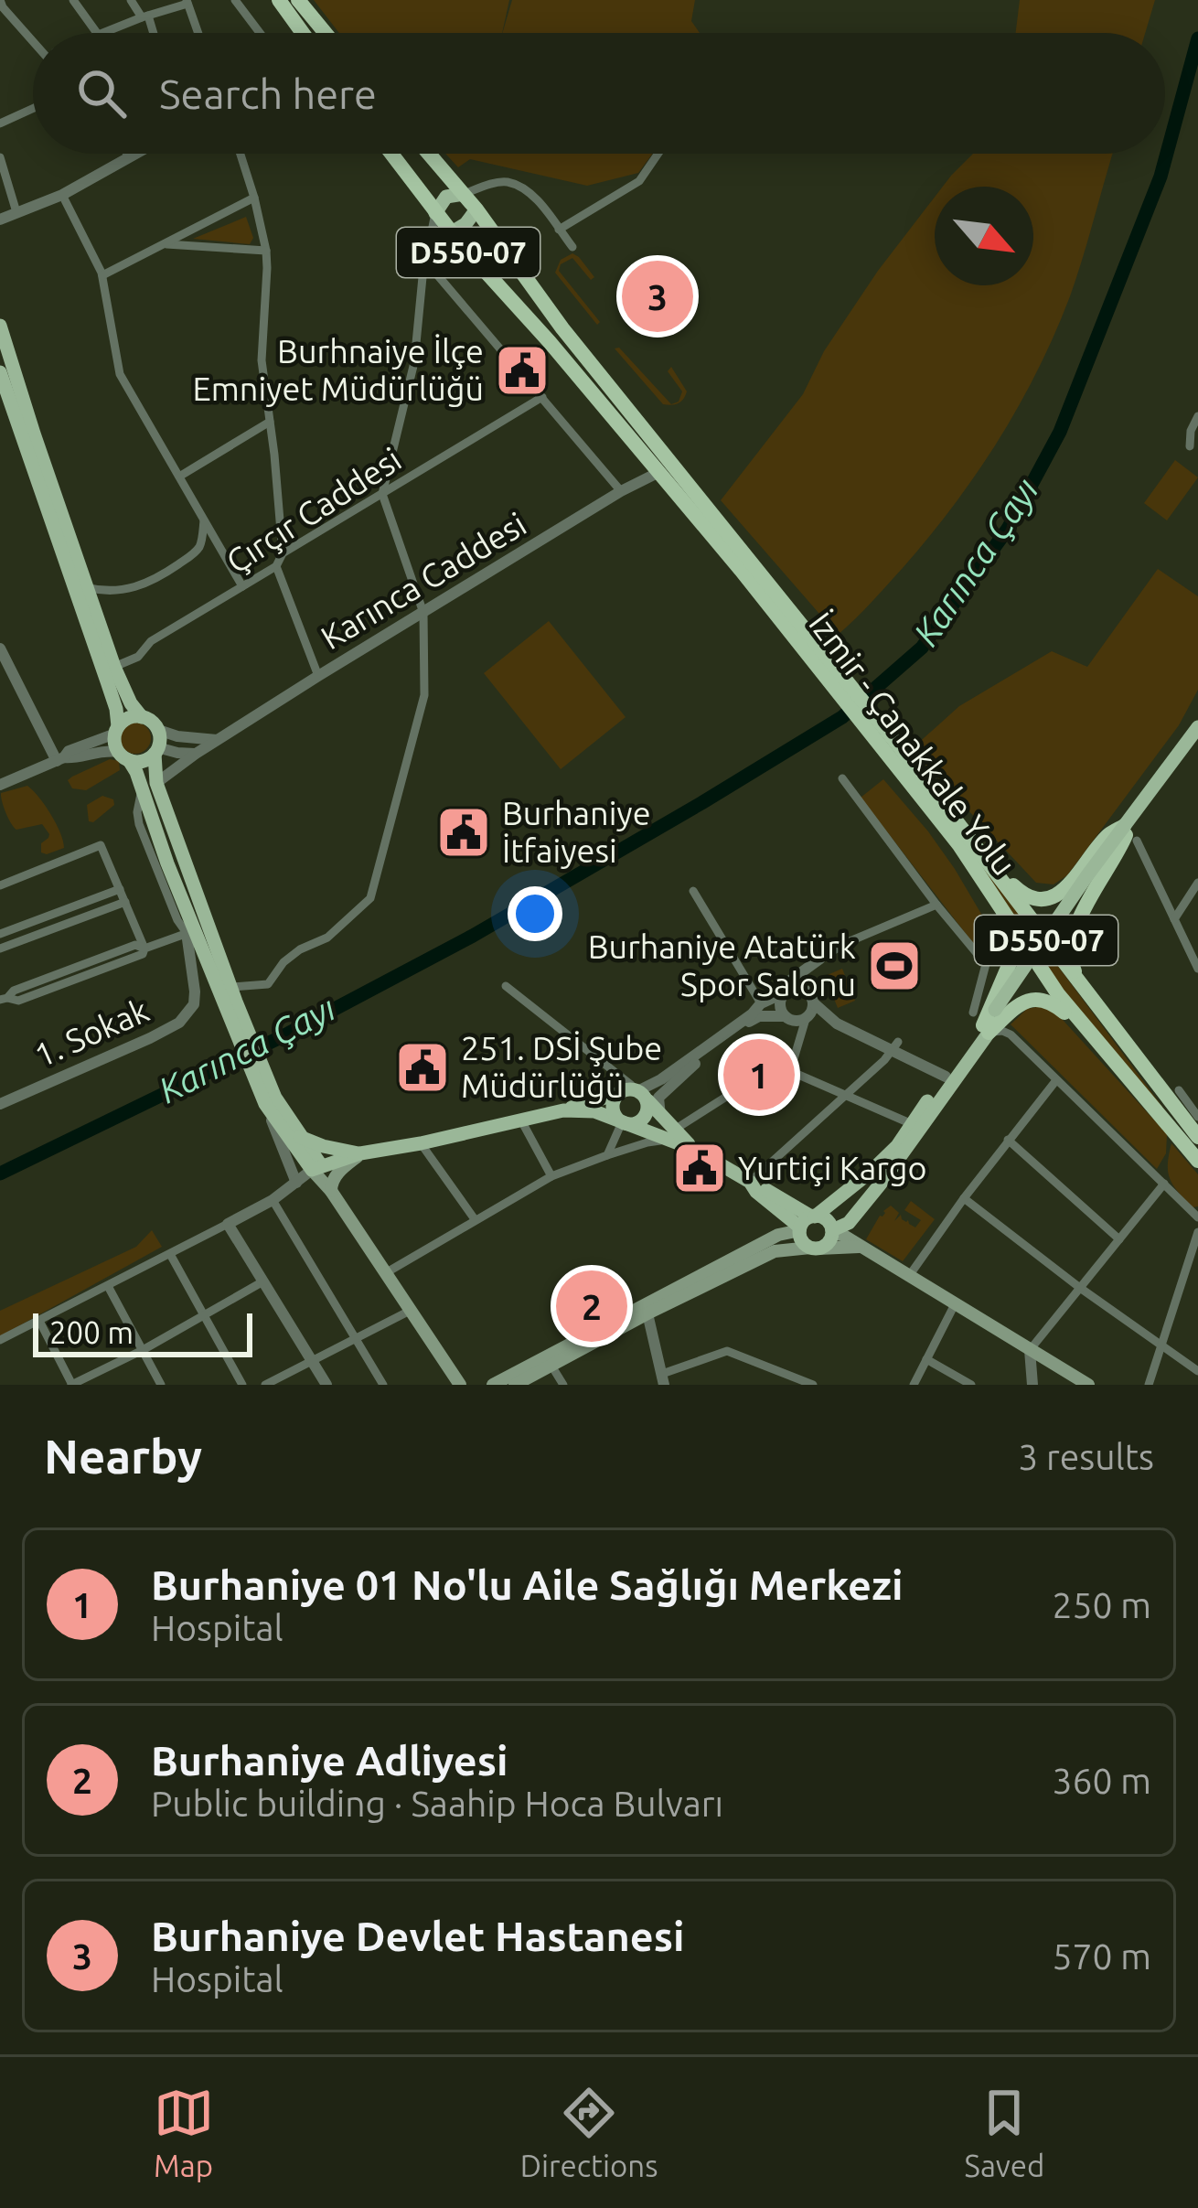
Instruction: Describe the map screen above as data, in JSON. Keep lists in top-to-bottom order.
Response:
{
  "streets": {
    "highway": ["D550-07", "İzmir - Çanakkale Yolu"],
    "street": ["Çırçır Caddesi", "Karınca Caddesi", "1. Sokak"]
  },
  "crossings": [
    ["D550-07", "İzmir - Çanakkale Yolu"],
    ["Karınca Caddesi", "İzmir - Çanakkale Yolu"]
  ],
  "water": ["Karınca Çayı"],
  "places": {
    "public building": [
      "Burhnaiye İlçe Emniyet Müdürlüğü",
      "Burhaniye İtfaiyesi",
      "251. DSİ Şube Müdürlüğü",
      "Yurtiçi Kargo"
    ],
    "sports": ["Burhaniye Atatürk Spor Salonu"]
  },
  "scale_bar": "200 m",
  "north": "bottom right",
  "page": {
    "search": "Search here",
    "pins": ["3", "1", "2"],
    "scale": "200 m",
    "heading": ["Nearby", "3 results"],
    "list": [
      {
        "mark": "1",
        "name": "Burhaniye 01 No'lu Aile Sağlığı Merkezi",
        "note": "Hospital",
        "value": "250 m"
      },
      {
        "mark": "2",
        "name": "Burhaniye Adliyesi",
        "note": "Public building · Saahip Hoca Bulvarı",
        "value": "360 m"
      },
      {
        "mark": "3",
        "name": "Burhaniye Devlet Hastanesi",
        "note": "Hospital",
        "value": "570 m"
      }
    ],
    "nav": ["Map", "Directions", "Saved"]
  }
}
